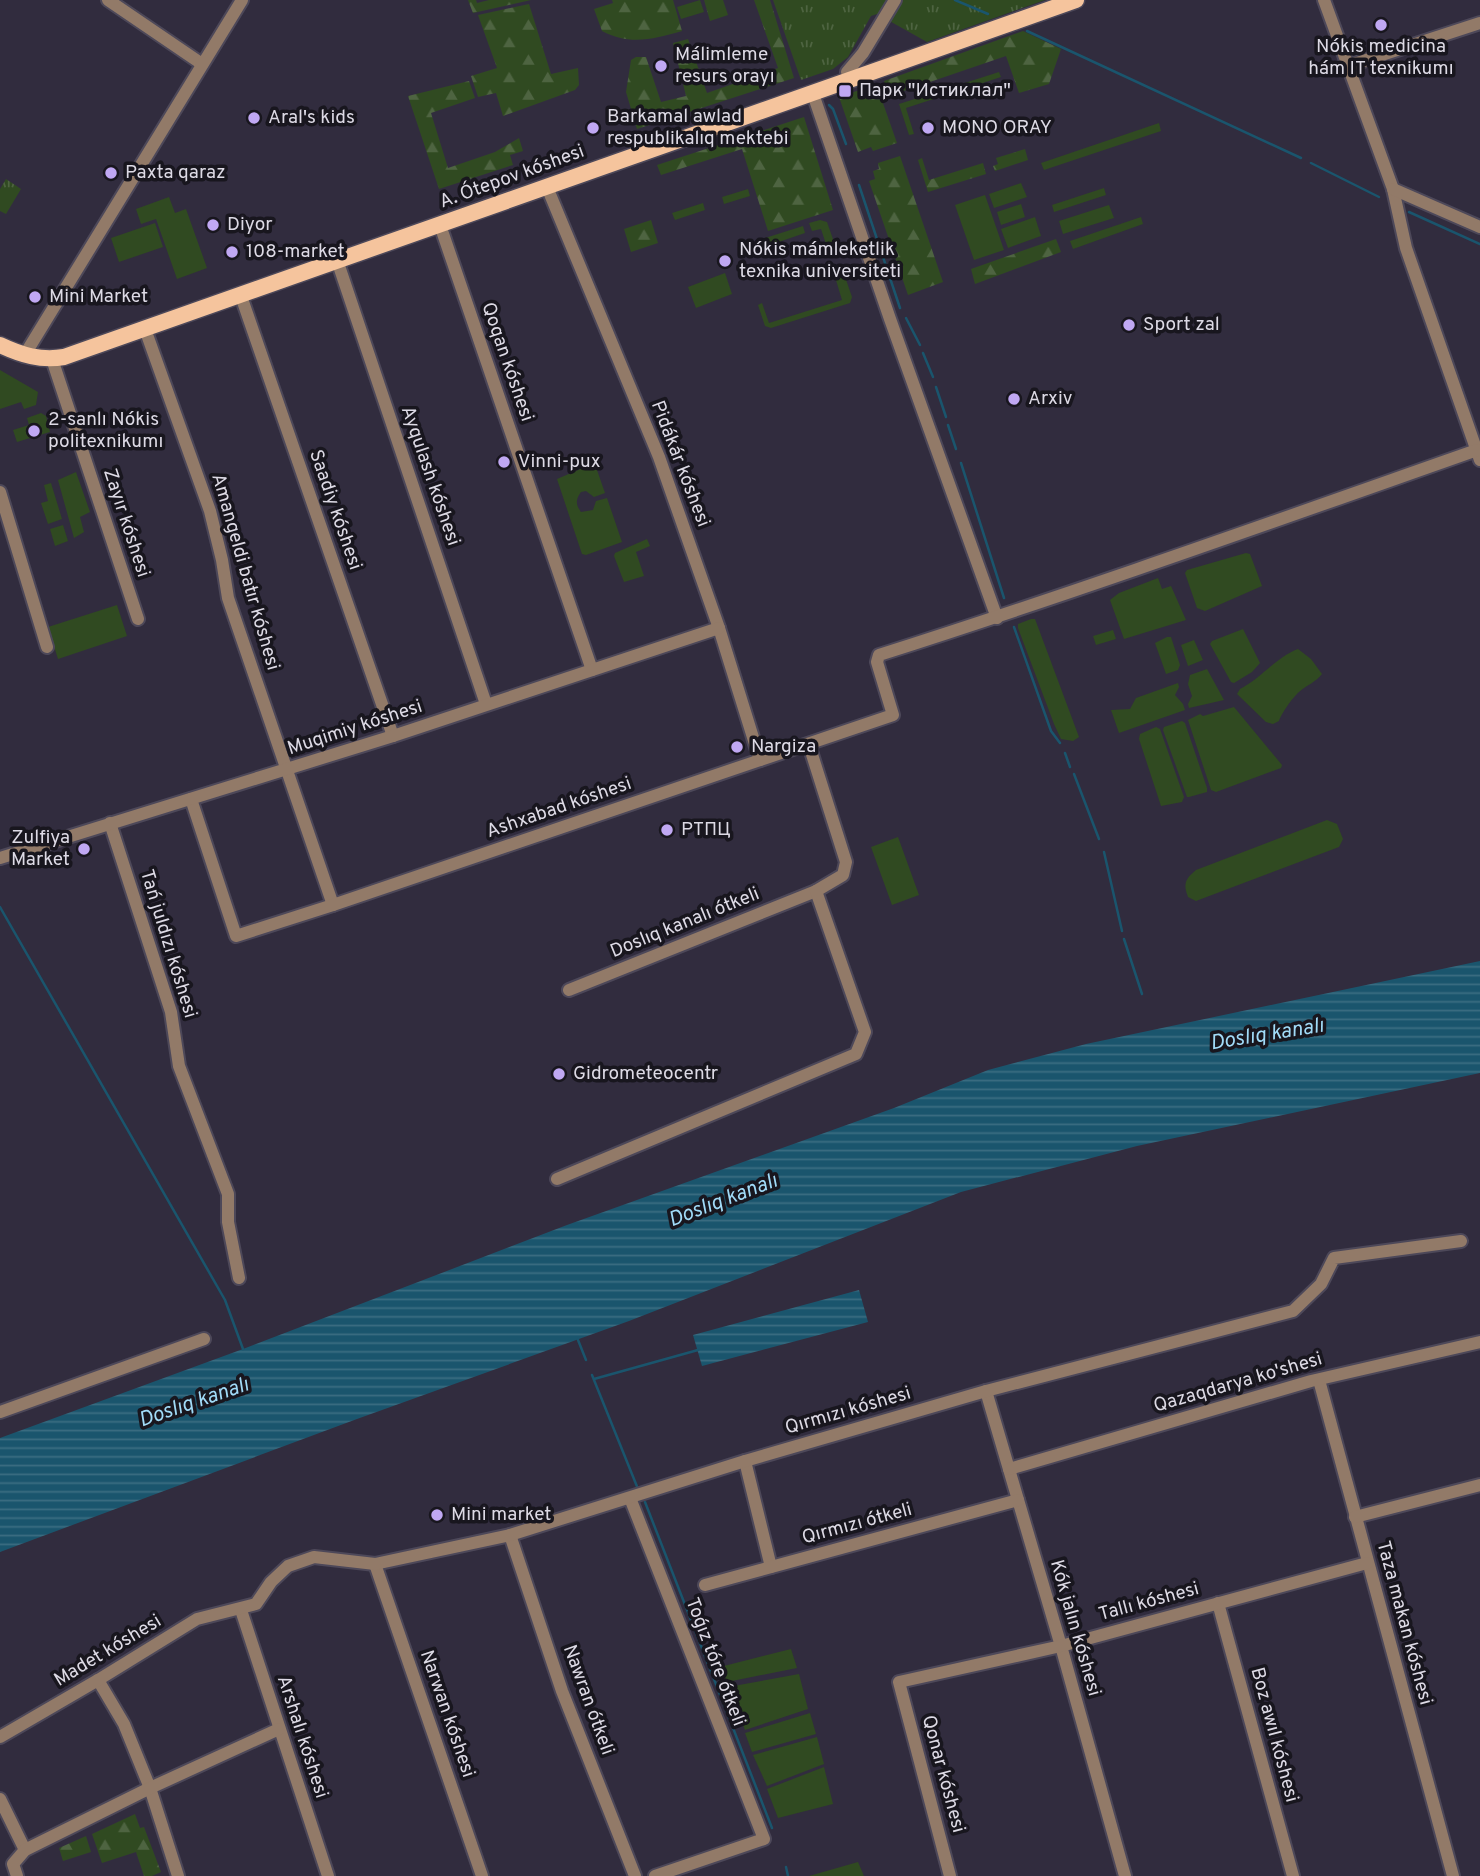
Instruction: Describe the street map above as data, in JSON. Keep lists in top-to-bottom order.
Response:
{
  "streets": {
    "main road": ["A. Ótepov kóshesi"],
    "street": [
      "Qoqan kóshesi",
      "Pidákár kóshesi",
      "Ayqulash kóshesi",
      "Saadiy kóshesi",
      "Zayır kóshesi",
      "Amangeldi batır kóshesi",
      "Muqimiy kóshesi",
      "Ashxabad kóshesi",
      "Doslıq kanalı ótkeli",
      "Tań juldızı kóshesi",
      "Qazaqdarya ko'shesi",
      "Qırmızı kóshesi",
      "Qırmızı ótkeli",
      "Tallı kóshesi",
      "Taza makan kóshesi",
      "Kók jalın kóshesi",
      "Madet kóshesi",
      "Toǵız tóre ótkeli",
      "Nawran ótkeli",
      "Narwan kóshesi",
      "Boz awıl kóshesi",
      "Arshalı kóshesi",
      "Qonar kóshesi"
    ]
  },
  "crossings": [
    ["A. Ótepov kóshesi", "Qoqan kóshesi"],
    ["A. Ótepov kóshesi", "Pidákár kóshesi"],
    ["A. Ótepov kóshesi", "Ayqulash kóshesi"],
    ["A. Ótepov kóshesi", "Saadiy kóshesi"],
    ["A. Ótepov kóshesi", "Zayır kóshesi"],
    ["A. Ótepov kóshesi", "Amangeldi batır kóshesi"],
    ["Qoqan kóshesi", "Muqimiy kóshesi"],
    ["Pidákár kóshesi", "Muqimiy kóshesi"],
    ["Pidákár kóshesi", "Ashxabad kóshesi"],
    ["Ayqulash kóshesi", "Muqimiy kóshesi"],
    ["Saadiy kóshesi", "Muqimiy kóshesi"],
    ["Amangeldi batır kóshesi", "Muqimiy kóshesi"],
    ["Amangeldi batır kóshesi", "Ashxabad kóshesi"],
    ["Muqimiy kóshesi", "Ashxabad kóshesi"],
    ["Muqimiy kóshesi", "Tań juldızı kóshesi"],
    ["Ashxabad kóshesi", "Doslıq kanalı ótkeli"],
    ["Qazaqdarya ko'shesi", "Taza makan kóshesi"],
    ["Qazaqdarya ko'shesi", "Kók jalın kóshesi"],
    ["Qırmızı kóshesi", "Kók jalın kóshesi"],
    ["Qırmızı kóshesi", "Madet kóshesi"],
    ["Qırmızı kóshesi", "Toǵız tóre ótkeli"],
    ["Qırmızı kóshesi", "Nawran ótkeli"],
    ["Qırmızı kóshesi", "Narwan kóshesi"],
    ["Qırmızı kóshesi", "Arshalı kóshesi"],
    ["Qırmızı ótkeli", "Kók jalın kóshesi"],
    ["Tallı kóshesi", "Taza makan kóshesi"],
    ["Tallı kóshesi", "Kók jalın kóshesi"],
    ["Tallı kóshesi", "Boz awıl kóshesi"],
    ["Tallı kóshesi", "Qonar kóshesi"],
    ["Madet kóshesi", "Arshalı kóshesi"]
  ],
  "water": ["Doslıq kanalı"],
  "places": {
    "other": [
      "Nókis medicina hám IT texnikumı",
      "Málimleme resurs orayı",
      "Aral's kids",
      "Barkamal awlad respublikalıq mektebi",
      "MONO ORAY",
      "Paxta qaraz",
      "Diyor",
      "108-market",
      "Nókis mámleketlik texnika universiteti",
      "Mini Market",
      "Sport zal",
      "Arxiv",
      "2-sanlı Nókis politexnikumı",
      "Vinni-pux",
      "Nargiza",
      "РТПЦ",
      "Zulfiya Market",
      "Gidrometeocentr",
      "Mini market"
    ],
    "transit": ["Парк \"Истиклал\""]
  }
}
